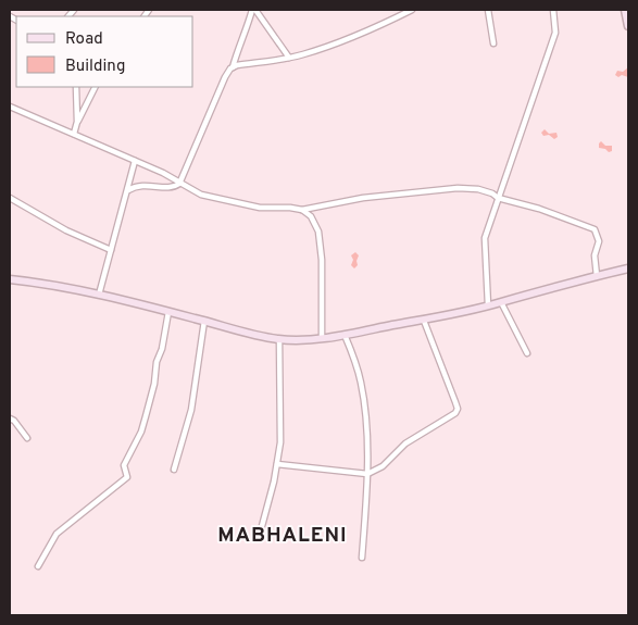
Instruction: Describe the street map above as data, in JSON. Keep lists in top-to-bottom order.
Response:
{
  "districts": ["MABHALENI"],
  "legend": ["Road", "Building"]
}
